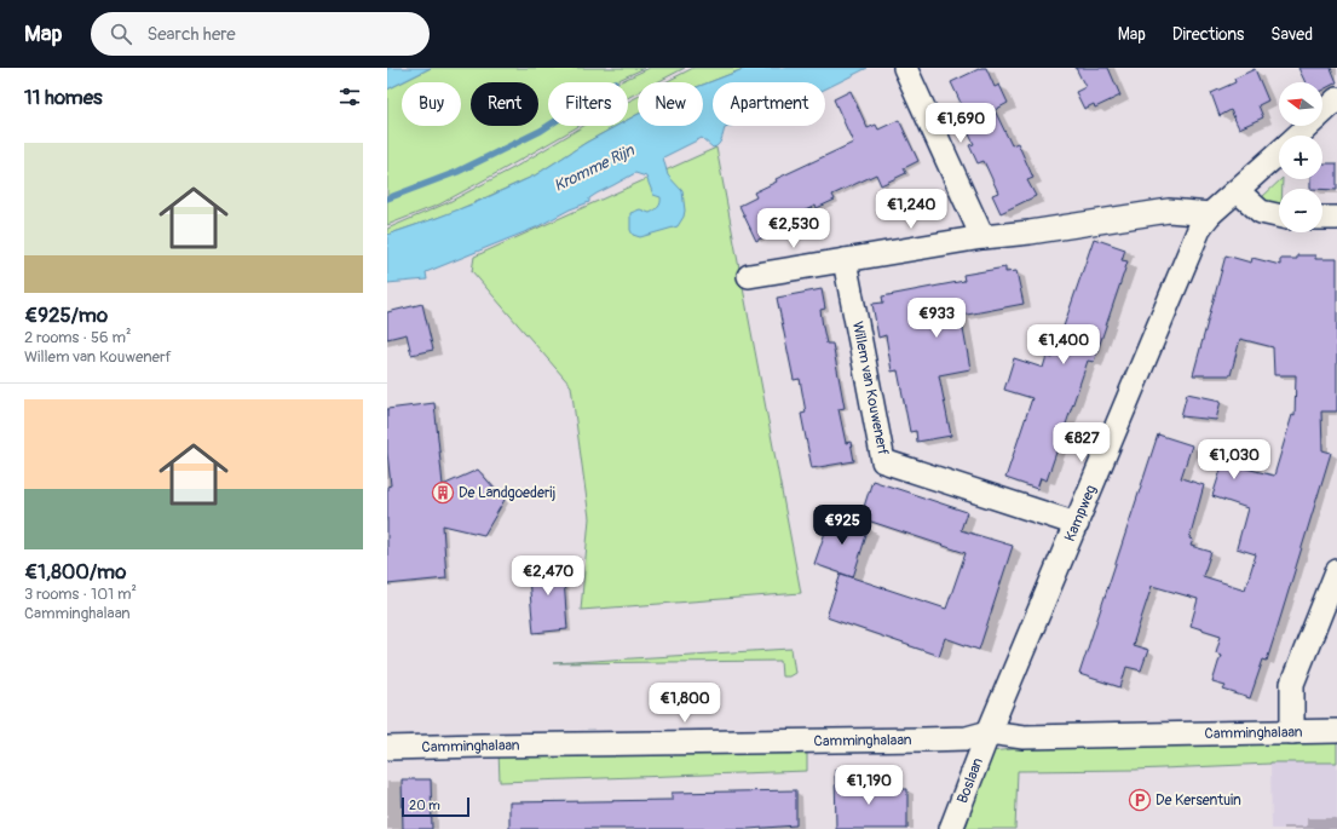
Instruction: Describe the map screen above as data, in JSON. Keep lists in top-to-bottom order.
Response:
{
  "streets": {
    "street": [
      "Willem van Kouwenerf",
      "Kampweg",
      "Camminghalaan",
      "Boslaan"
    ]
  },
  "crossings": [
    ["Willem van Kouwenerf", "Kampweg"],
    ["Kampweg", "Camminghalaan"],
    ["Kampweg", "Boslaan"],
    ["Camminghalaan", "Boslaan"]
  ],
  "water": ["Kromme Rijn"],
  "places": {
    "building": ["De Landgoederij"],
    "parking": ["De Kersentuin"]
  },
  "scale_bar": "20 m",
  "north": "left",
  "page": {
    "header": "Map",
    "search": "Search here",
    "nav": ["Map", "Directions", "Saved"],
    "heading": "11 homes",
    "map_buttons": ["+", "−"],
    "chip": [
      "Buy",
      "Rent",
      "Filters",
      "New",
      "Apartment"
    ],
    "price": [
      "€1,690",
      "€1,240",
      "€2,530",
      "€933",
      "€1,400",
      "€827",
      "€1,030",
      "€925",
      "€2,470",
      "€1,800",
      "€1,190"
    ],
    "list": [
      {
        "name": "€925/mo",
        "note": "2 rooms · 56 m² · Willem van Kouwenerf"
      },
      {
        "name": "€1,800/mo",
        "note": "3 rooms · 101 m² · Camminghalaan"
      }
    ],
    "scale": "20 m"
  }
}
